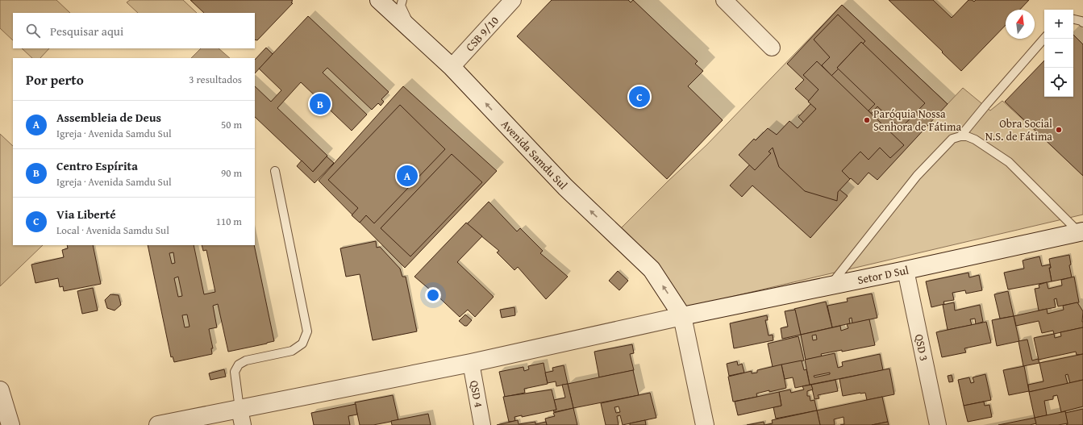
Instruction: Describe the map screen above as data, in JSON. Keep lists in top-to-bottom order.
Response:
{
  "streets": {
    "main road": ["Avenida Samdu Sul", "Setor D Sul"],
    "street": ["CSB 9/10", "QSD 3", "QSD 4"]
  },
  "crossings": [
    ["CSB 9/10", "Avenida Samdu Sul"],
    ["Avenida Samdu Sul", "Setor D Sul"],
    ["Setor D Sul", "QSD 3"],
    ["Setor D Sul", "QSD 4"]
  ],
  "one_way": ["Avenida Samdu Sul"],
  "places": ["Paróquia Nossa Senhora de Fátima", "Obra Social N.S. de Fátima"],
  "north": "top",
  "page": {
    "map_buttons": ["+", "−"],
    "search": "Pesquisar aqui",
    "heading": ["Por perto", "3 resultados"],
    "pins": ["C", "B", "A"],
    "list": [
      {
        "mark": "A",
        "name": "Assembleia de Deus",
        "note": "Igreja · Avenida Samdu Sul",
        "value": "50 m"
      },
      {
        "mark": "B",
        "name": "Centro Espírita",
        "note": "Igreja · Avenida Samdu Sul",
        "value": "90 m"
      },
      {
        "mark": "C",
        "name": "Via Liberté",
        "note": "Local · Avenida Samdu Sul",
        "value": "110 m"
      }
    ]
  }
}
